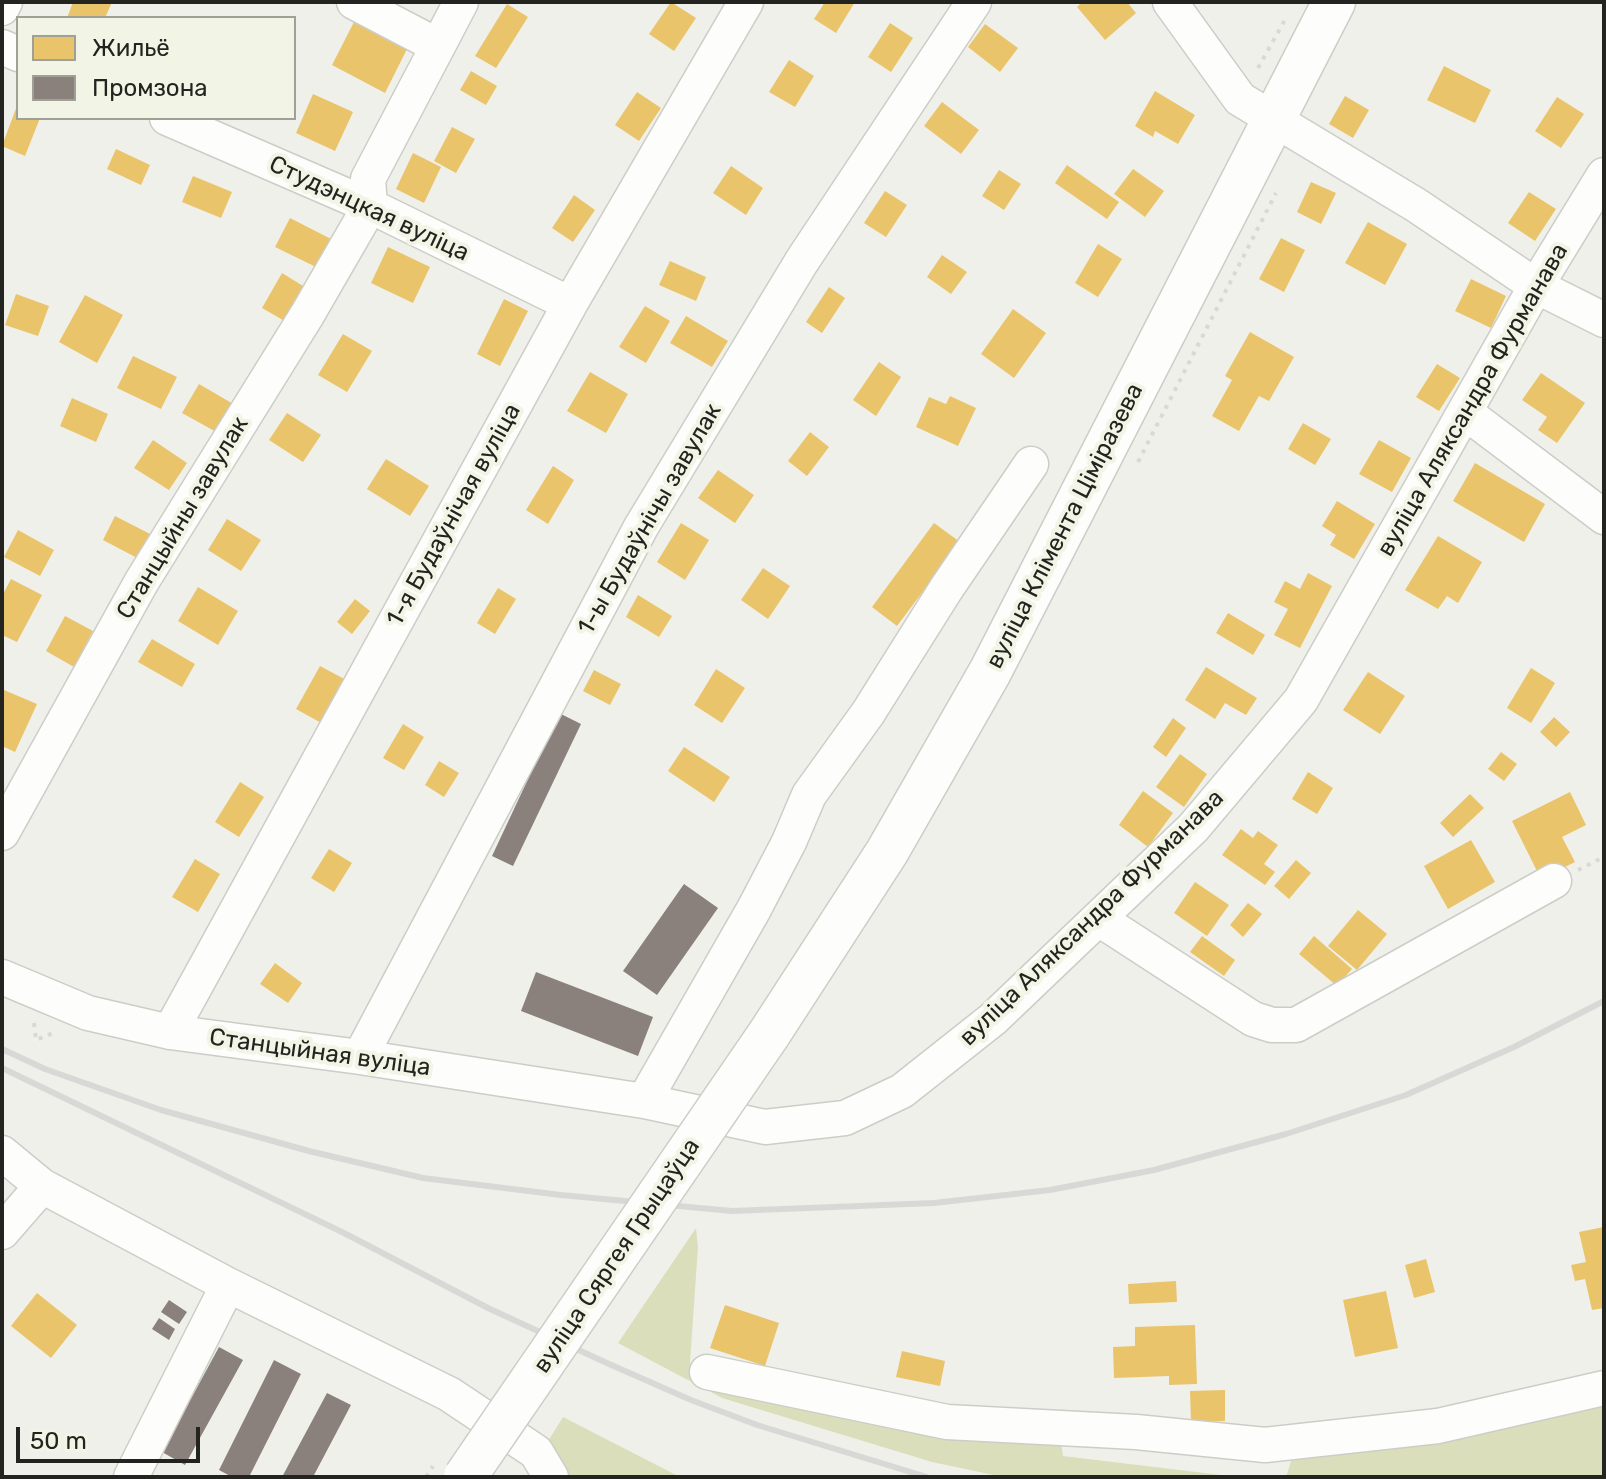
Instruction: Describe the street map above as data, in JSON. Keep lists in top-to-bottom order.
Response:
{
  "streets": {
    "main road": ["вуліца Клімента Ціміразева", "вуліца Сяргея Грыцаўца"],
    "street": [
      "Студэнцкая вуліца",
      "вуліца Аляксандра Фурманава",
      "1-я Будаўнічая вуліца",
      "Станцыйны завулак",
      "1-ы Будаўнічы завулак",
      "Станцыйная вуліца"
    ]
  },
  "crossings": [
    ["Студэнцкая вуліца", "1-я Будаўнічая вуліца"],
    ["Студэнцкая вуліца", "Станцыйны завулак"],
    ["вуліца Аляксандра Фурманава", "Станцыйная вуліца"],
    ["1-я Будаўнічая вуліца", "Станцыйная вуліца"],
    ["1-ы Будаўнічы завулак", "Станцыйная вуліца"],
    ["вуліца Клімента Ціміразева", "вуліца Сяргея Грыцаўца"]
  ],
  "legend": ["Жильё", "Промзона"],
  "scale_bar": "50 m"
}
